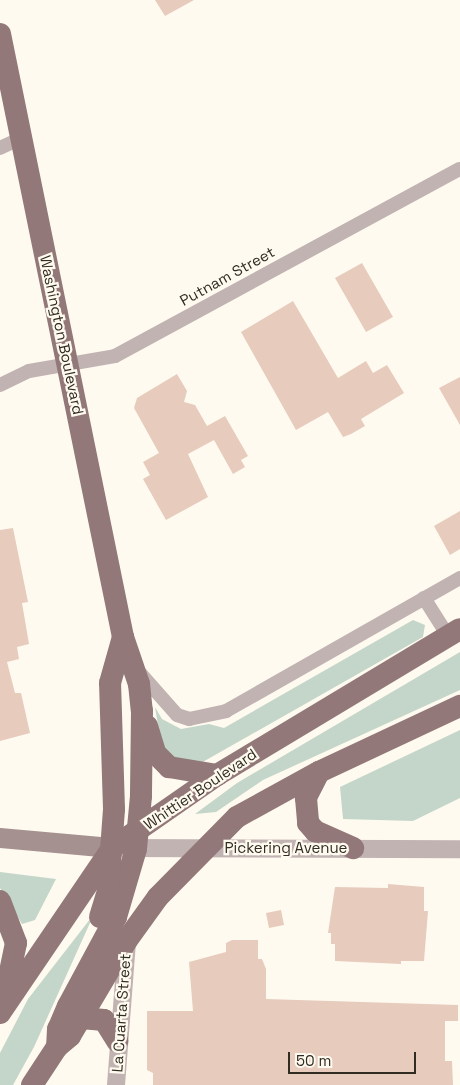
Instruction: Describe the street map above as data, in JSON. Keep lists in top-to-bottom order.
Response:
{
  "streets": {
    "main road": ["Washington Boulevard", "Whittier Boulevard"],
    "street": ["Putnam Street", "Pickering Avenue", "La Cuarta Street"]
  },
  "crossings": [
    ["Putnam Street", "Washington Boulevard"],
    ["Washington Boulevard", "Whittier Boulevard"],
    ["Washington Boulevard", "Pickering Avenue"],
    ["Whittier Boulevard", "Pickering Avenue"]
  ],
  "scale_bar": "50 m"
}
